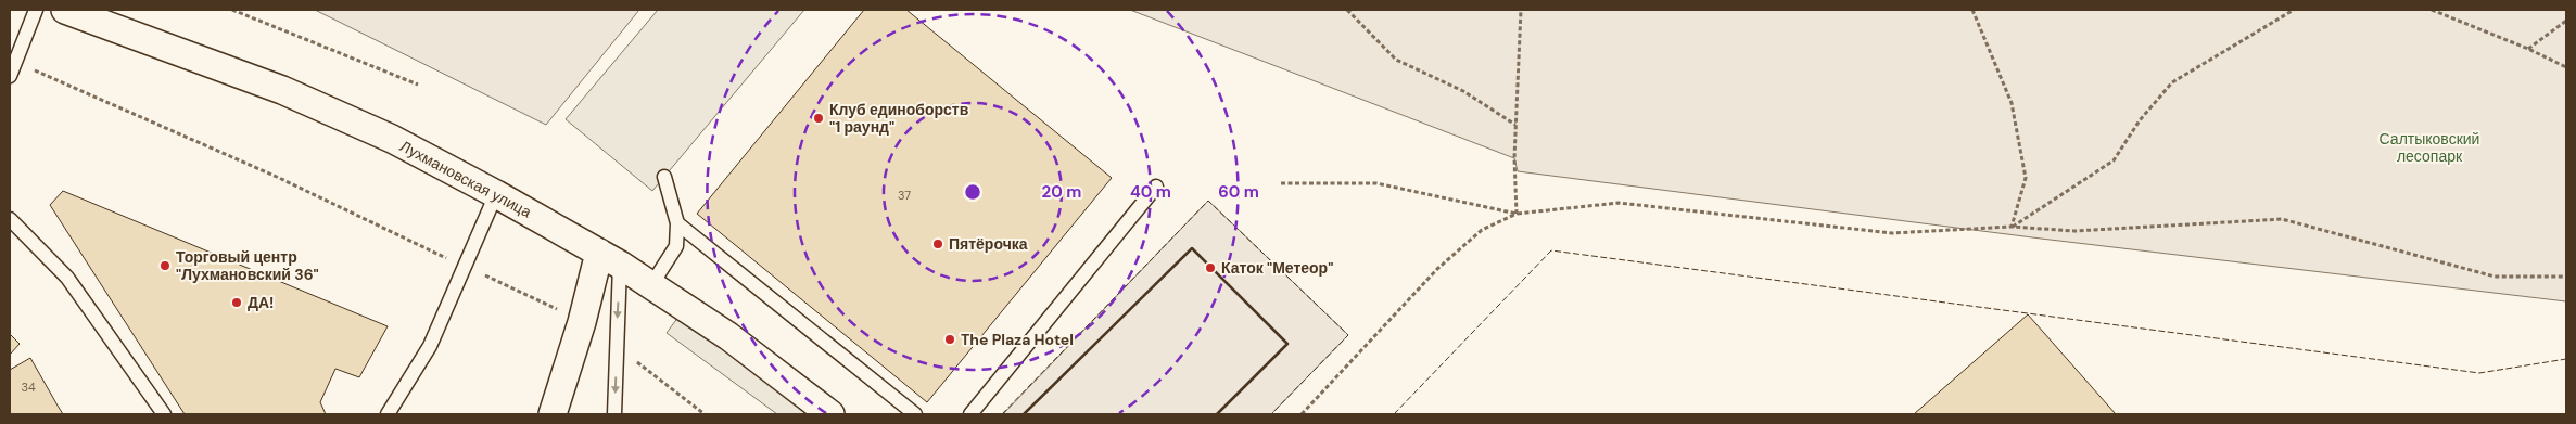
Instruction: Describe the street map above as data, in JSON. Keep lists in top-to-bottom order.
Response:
{
  "streets": {
    "street": ["Лухмановская улица"]
  },
  "parks": ["Салтыковский лесопарк"],
  "places": [
    "Клуб единоборств \"1 раунд\"",
    "Пятёрочка",
    "Торговый центр \"Лухмановский 36\"",
    "Каток \"Метеор\"",
    "ДА!",
    "The Plaza Hotel"
  ],
  "house_numbers": ["37", "34"],
  "rings": ["20 m", "40 m", "60 m"]
}
